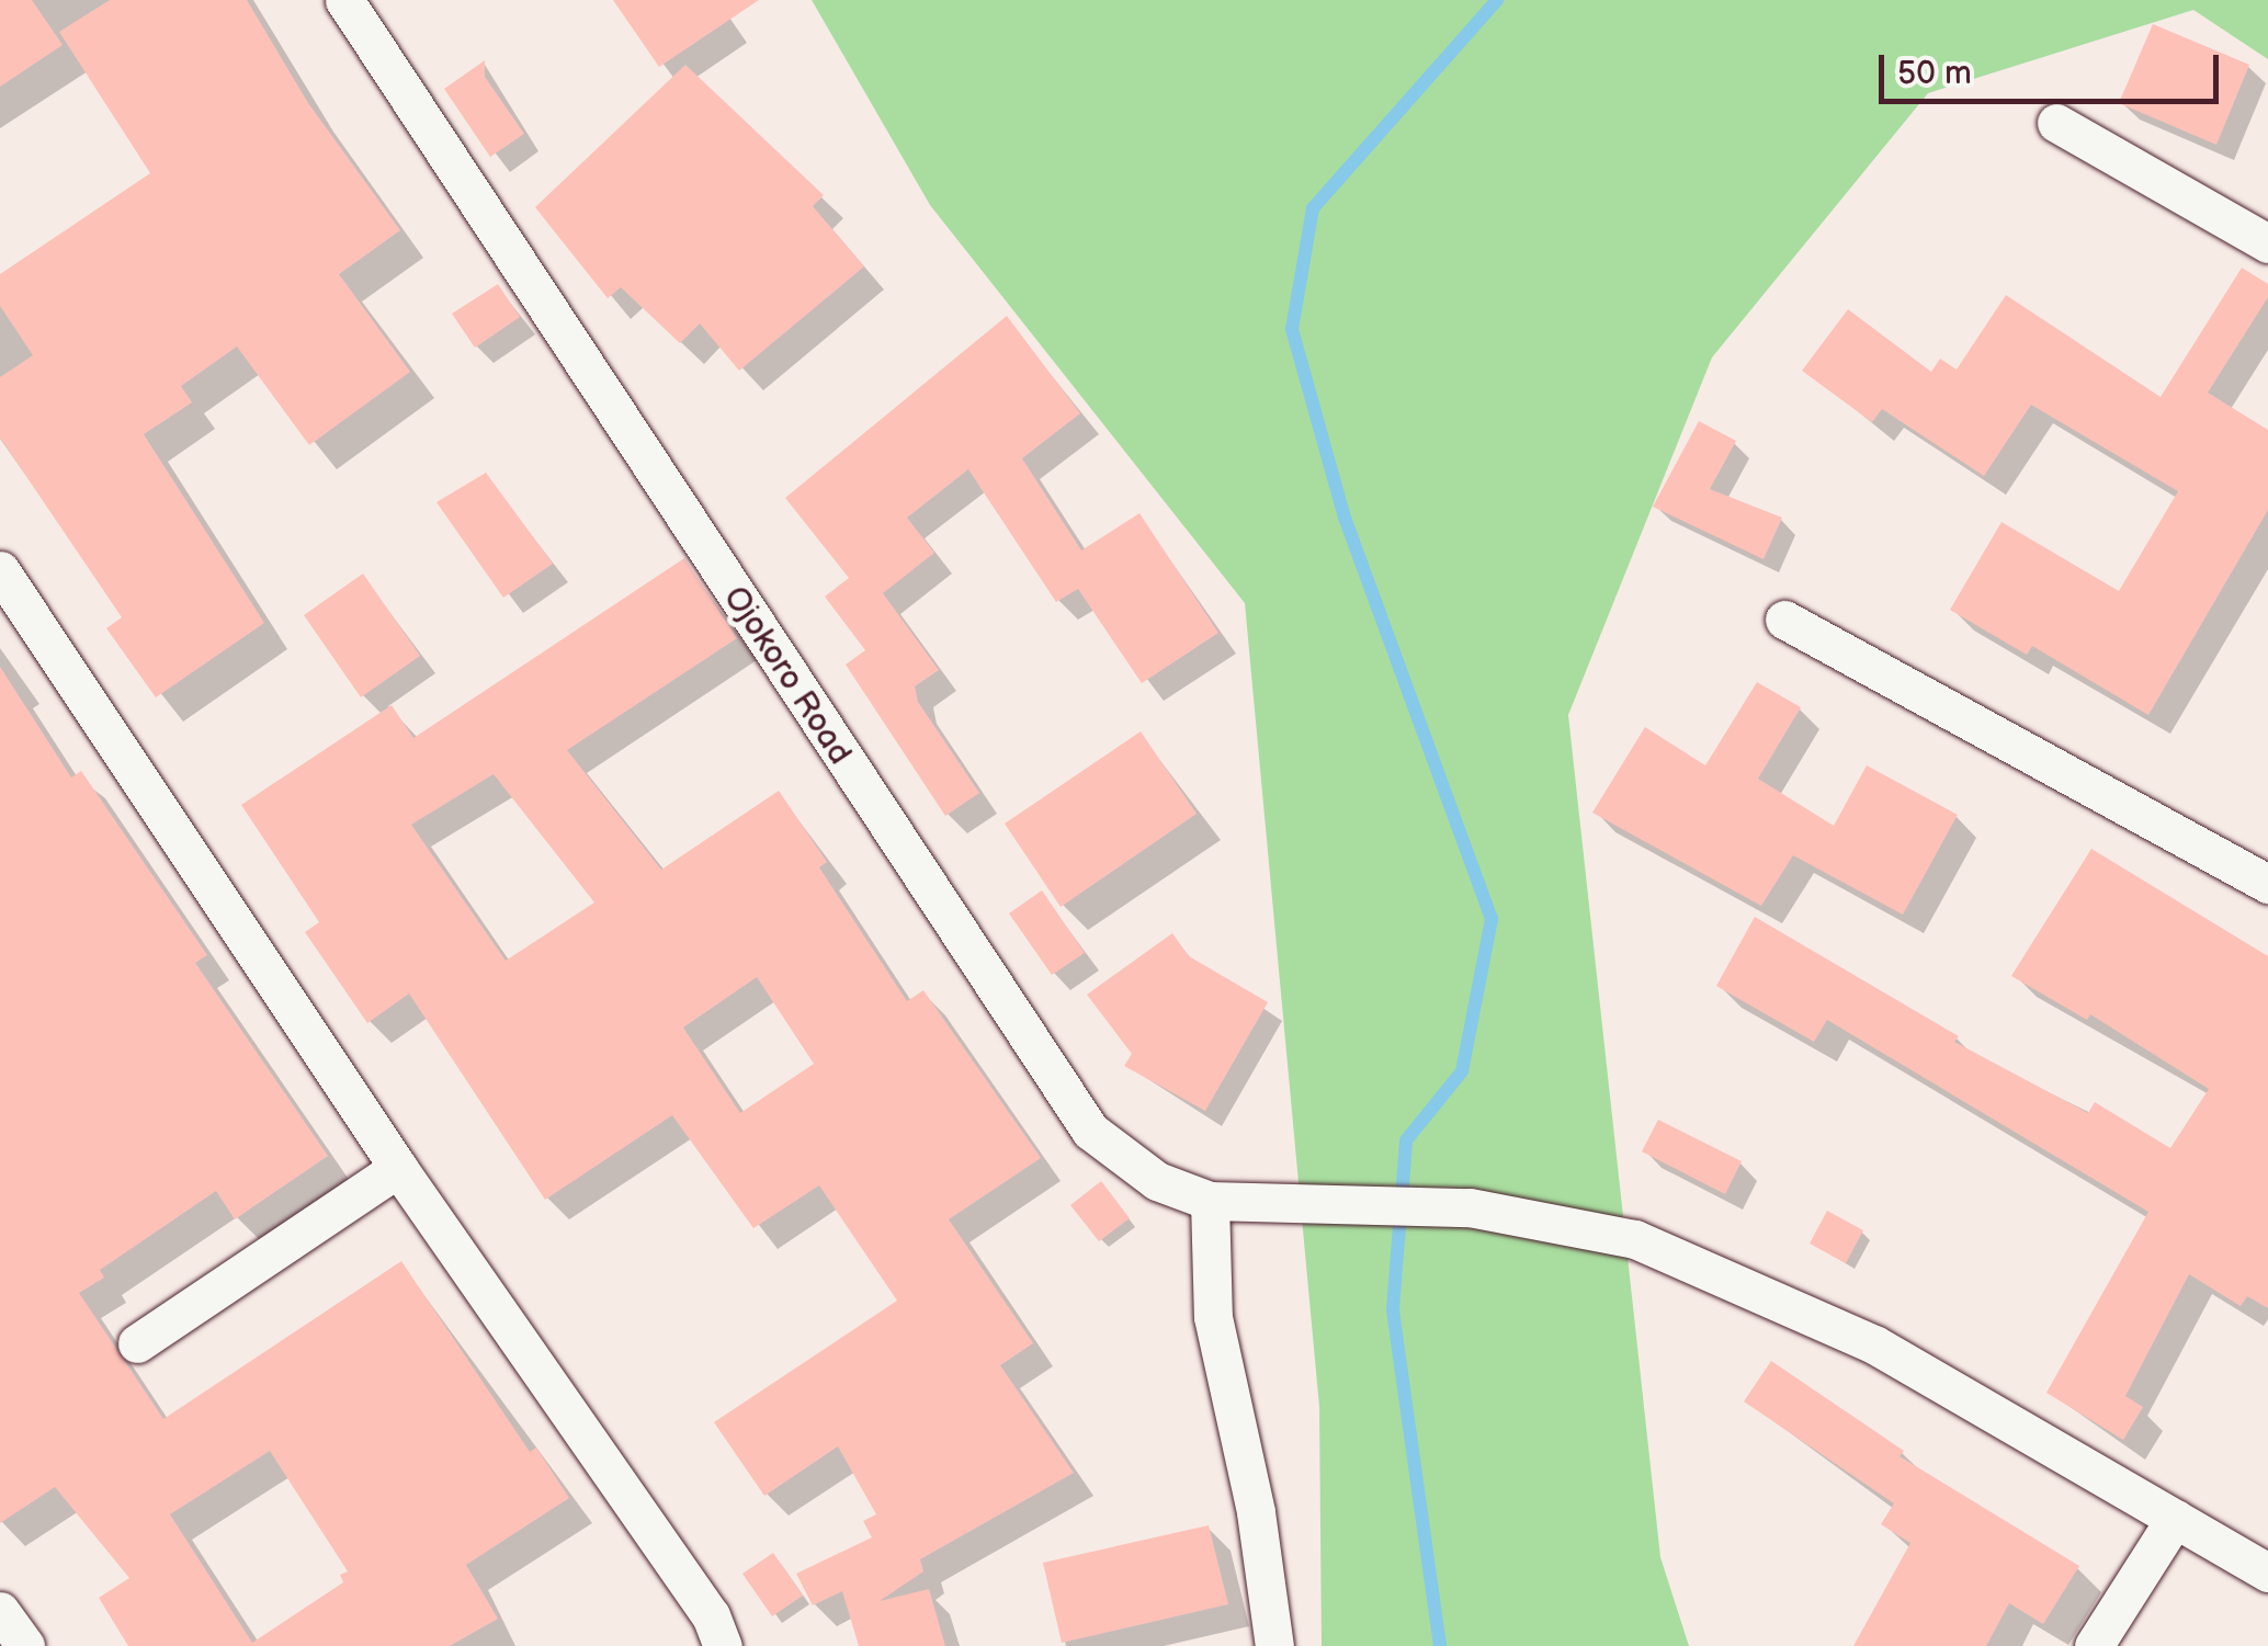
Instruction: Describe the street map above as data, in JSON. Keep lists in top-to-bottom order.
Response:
{
  "streets": {
    "street": ["Ojokoro Road"]
  },
  "scale_bar": "50 m"
}
